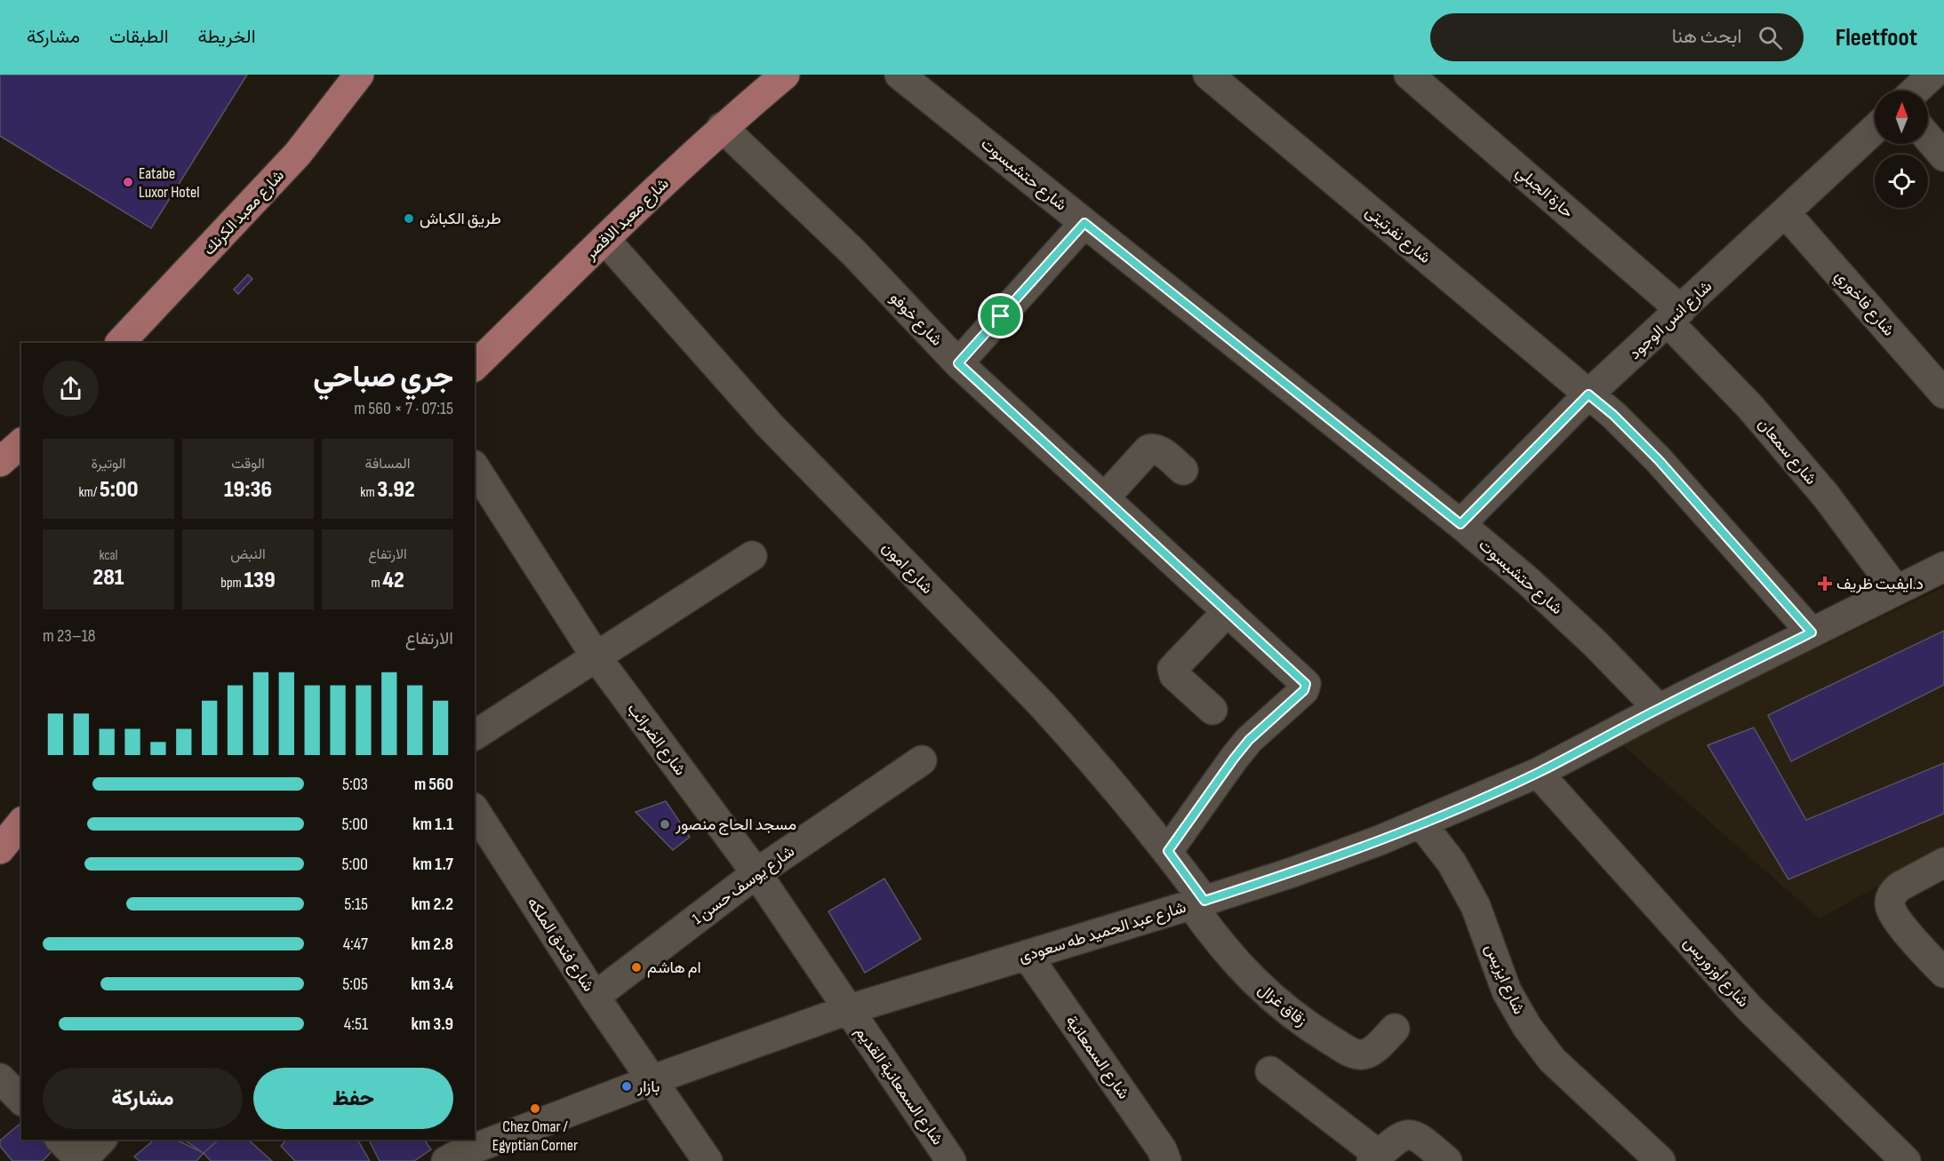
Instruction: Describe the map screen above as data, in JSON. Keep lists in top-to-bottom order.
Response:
{
  "streets": {
    "main road": ["شارع معبد الكرنك", "شارع معبد الاقصر"],
    "street": [
      "شارع حتشبسوت",
      "حارة الجبلي",
      "شارع نفرتيتى",
      "شارع فاخوري",
      "شارع خوفو",
      "شارع انس الوجود",
      "شارع سمعان",
      "شارع امون",
      "شارع الضرائب",
      "شارع يوسف حسن 1",
      "شارع عبد الحميد طه سعودى",
      "شارع فندق الملكه",
      "شارع أوزوريس",
      "شارع ايزيس",
      "زقاق غزال",
      "شارع السمعانية",
      "شارع السمعانية القديم"
    ]
  },
  "crossings": [
    ["شارع حتشبسوت", "شارع انس الوجود"],
    ["شارع حتشبسوت", "شارع عبد الحميد طه سعودى"],
    ["حارة الجبلي", "شارع انس الوجود"],
    ["حارة الجبلي", "شارع سمعان"],
    ["شارع معبد الاقصر", "شارع خوفو"],
    ["شارع معبد الاقصر", "شارع امون"],
    ["شارع نفرتيتى", "شارع انس الوجود"],
    ["شارع نفرتيتى", "شارع عبد الحميد طه سعودى"],
    ["شارع فاخوري", "شارع انس الوجود"],
    ["شارع خوفو", "شارع امون"],
    ["شارع انس الوجود", "شارع سمعان"],
    ["شارع سمعان", "شارع عبد الحميد طه سعودى"],
    ["شارع امون", "شارع عبد الحميد طه سعودى"],
    ["شارع امون", "زقاق غزال"],
    ["شارع الضرائب", "شارع يوسف حسن 1"],
    ["شارع الضرائب", "شارع عبد الحميد طه سعودى"],
    ["شارع الضرائب", "شارع السمعانية القديم"],
    ["شارع يوسف حسن 1", "شارع فندق الملكه"],
    ["شارع عبد الحميد طه سعودى", "شارع فندق الملكه"],
    ["شارع عبد الحميد طه سعودى", "شارع أوزوريس"],
    ["شارع عبد الحميد طه سعودى", "شارع ايزيس"],
    ["شارع عبد الحميد طه سعودى", "زقاق غزال"],
    ["شارع عبد الحميد طه سعودى", "شارع السمعانية"],
    ["شارع عبد الحميد طه سعودى", "شارع السمعانية القديم"]
  ],
  "places": {
    "other": [
      "Eatabe Luxor Hotel",
      "طريق الكباش",
      "مسجد الحاج منصور",
      "ام هاشم",
      "بازار",
      "Chez Omar / Egyptian Corner"
    ],
    "health": ["د.ايفيت ظريف"]
  },
  "north": "top",
  "page": {
    "header": "Fleetfoot",
    "search": "ابحث هنا",
    "nav": ["الخريطة", "الطبقات", "مشاركة"],
    "heading": ["جري صباحي", "07:15 · 7 × 560 m"],
    "stats": [
      ["المسافة", "3.92 km"],
      ["الوقت", "19:36"],
      ["الوتيرة", "5:00 /km"],
      ["الارتفاع", "42 m"],
      ["النبض", "139 bpm"],
      ["kcal", "281"]
    ],
    "chart": ["الارتفاع", "18–23 m"],
    "list": [
      {
        "name": "560 m",
        "note": "5:03"
      },
      {
        "name": "1.1 km",
        "note": "5:00"
      },
      {
        "name": "1.7 km",
        "note": "5:00"
      },
      {
        "name": "2.2 km",
        "note": "5:15"
      },
      {
        "name": "2.8 km",
        "note": "4:47"
      },
      {
        "name": "3.4 km",
        "note": "5:05"
      },
      {
        "name": "3.9 km",
        "note": "4:51"
      }
    ],
    "buttons": ["حفظ", "مشاركة"]
  }
}
